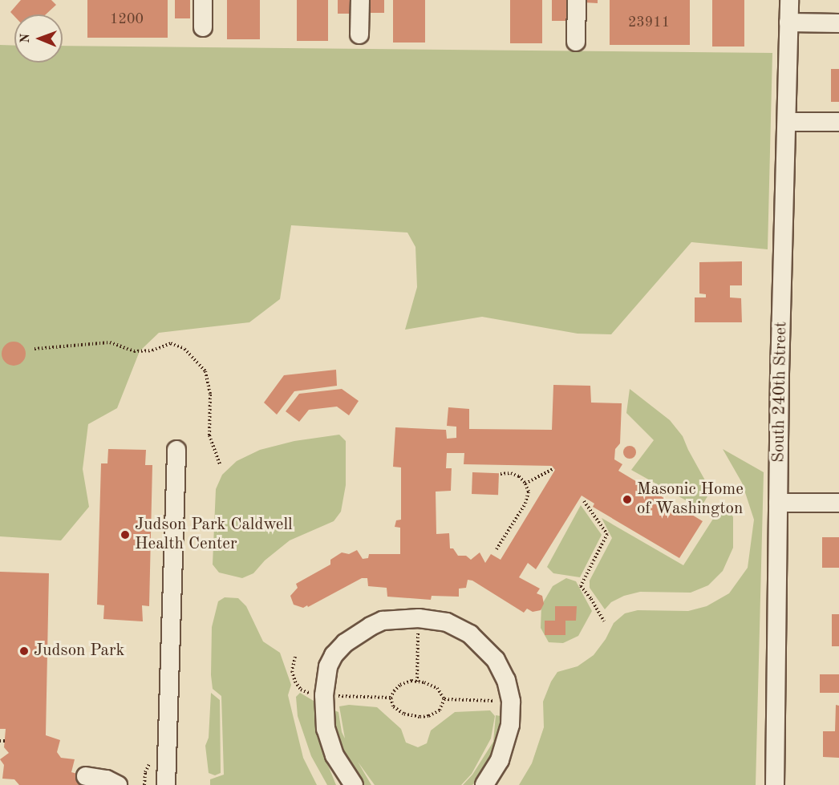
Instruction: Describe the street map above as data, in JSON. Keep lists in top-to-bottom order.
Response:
{
  "streets": {
    "street": ["South 240th Street"]
  },
  "places": ["Masonic Home of Washington", "Judson Park Caldwell Health Center", "Judson Park"],
  "house_numbers": ["1200", "23911"],
  "north": "left"
}
